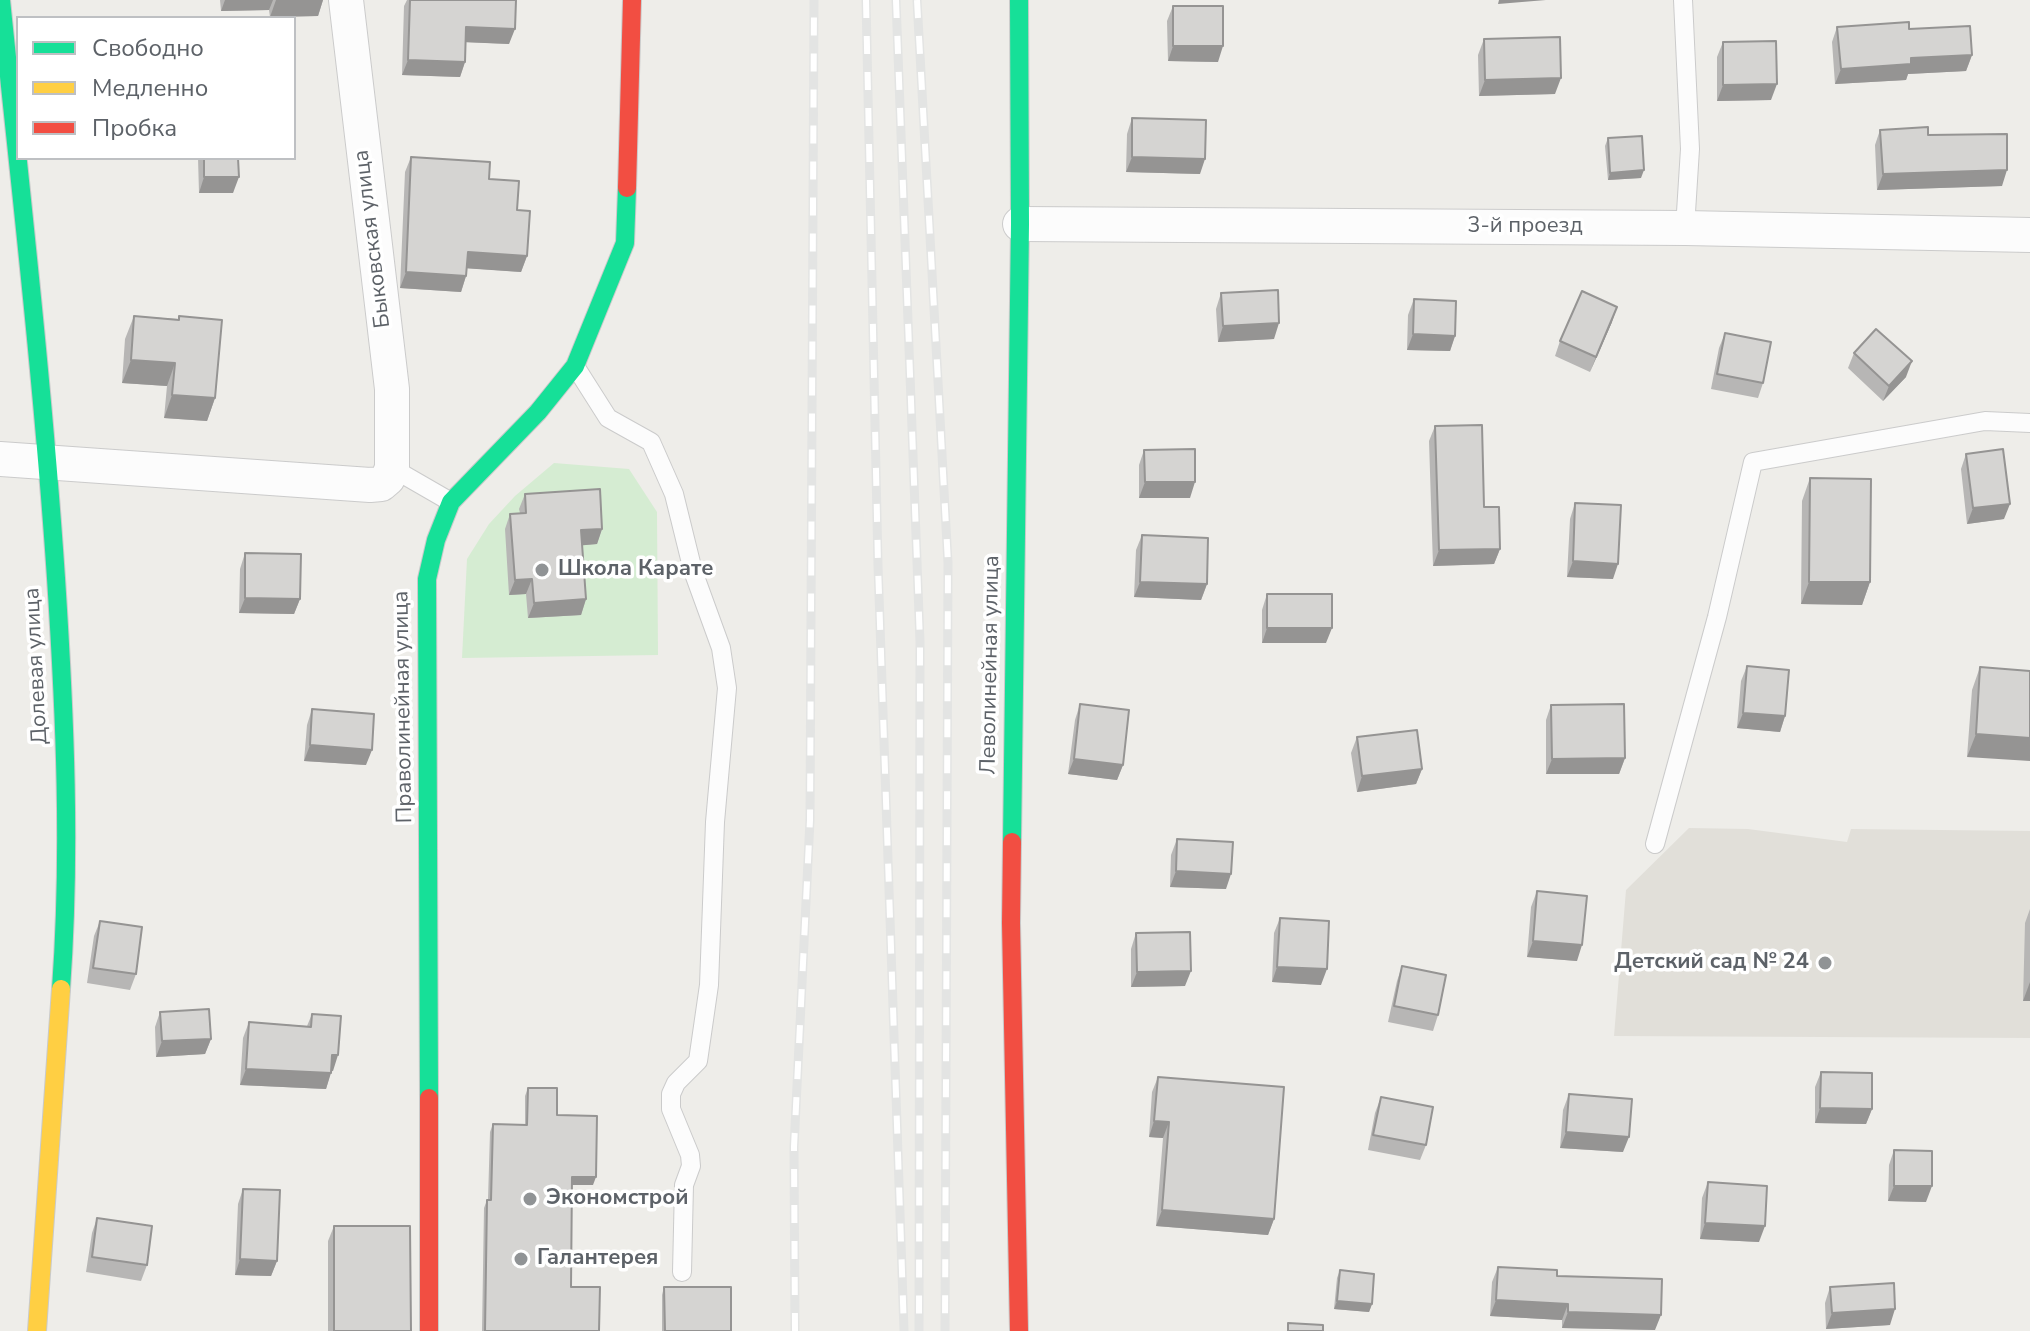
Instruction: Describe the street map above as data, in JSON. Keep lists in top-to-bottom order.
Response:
{
  "streets": {
    "main road": ["Леволинейная улица", "Долевая улица", "Праволинейная улица"],
    "street": ["3-й проезд", "Быковская улица"]
  },
  "crossings": [
    ["3-й проезд", "Леволинейная улица"]
  ],
  "places": [
    "Школа Карате",
    "Детский сад № 24",
    "Экономстрой",
    "Галантерея"
  ],
  "legend": ["Свободно", "Медленно", "Пробка"]
}
